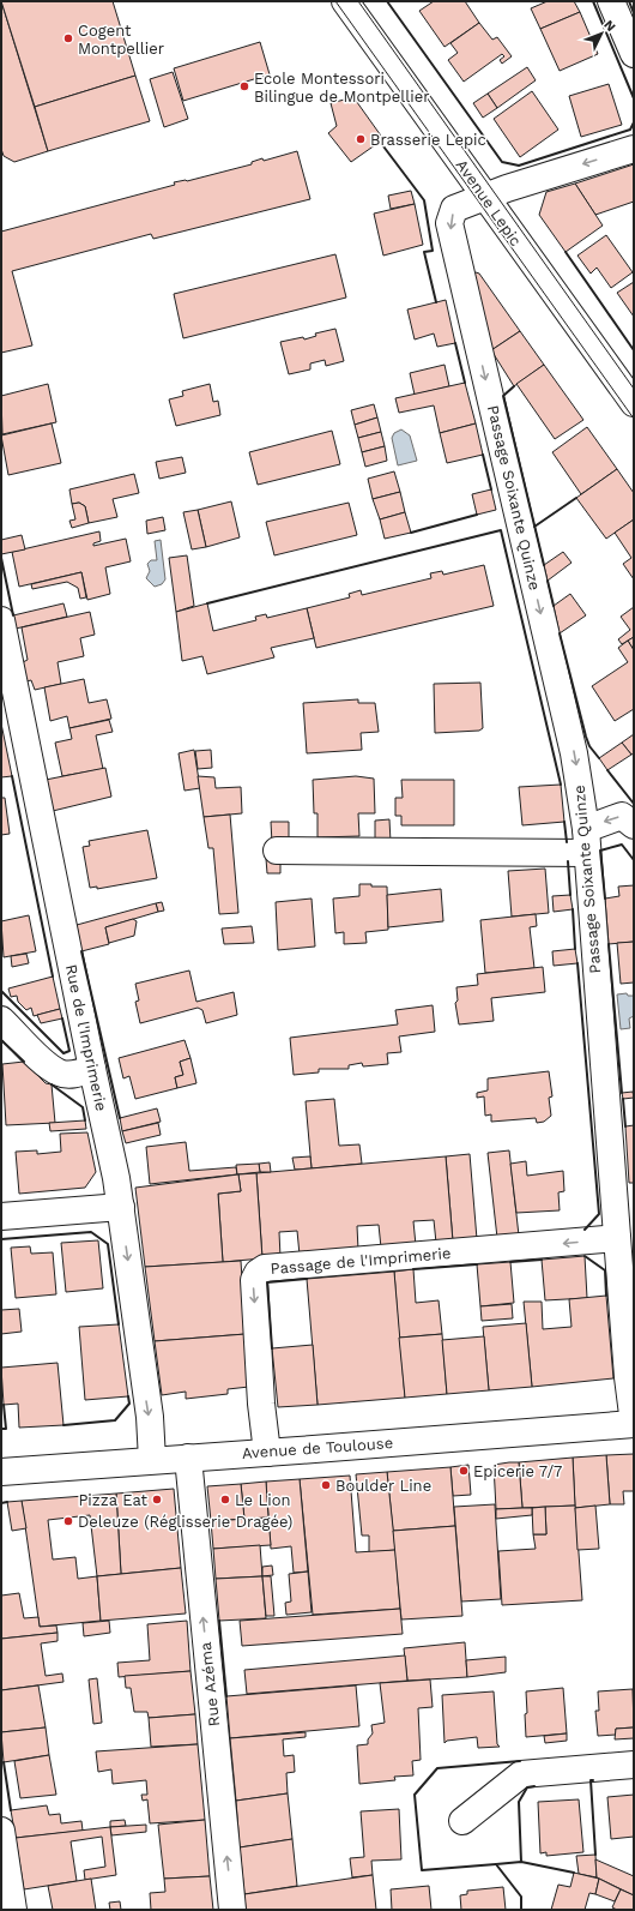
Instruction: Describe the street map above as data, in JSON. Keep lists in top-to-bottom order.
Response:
{
  "streets": {
    "street": [
      "Avenue Lepic",
      "Passage Soixante Quinze",
      "Rue de l'Imprimerie",
      "Passage de l'Imprimerie",
      "Avenue de Toulouse",
      "Rue Azéma"
    ]
  },
  "crossings": [
    ["Avenue Lepic", "Passage Soixante Quinze"],
    ["Passage Soixante Quinze", "Passage de l'Imprimerie"],
    ["Passage Soixante Quinze", "Avenue de Toulouse"],
    ["Rue de l'Imprimerie", "Avenue de Toulouse"],
    ["Passage de l'Imprimerie", "Avenue de Toulouse"],
    ["Avenue de Toulouse", "Rue Azéma"]
  ],
  "one_way": ["Passage Soixante Quinze", "Rue Azéma"],
  "places": [
    "Cogent Montpellier",
    "Ecole Montessori Bilingue de Montpellier",
    "Brasserie Lepic",
    "Epicerie 7/7",
    "Boulder Line",
    "Pizza Eat",
    "Le Lion",
    "Deleuze (Réglisserie Dragée)"
  ],
  "north": "top right"
}
